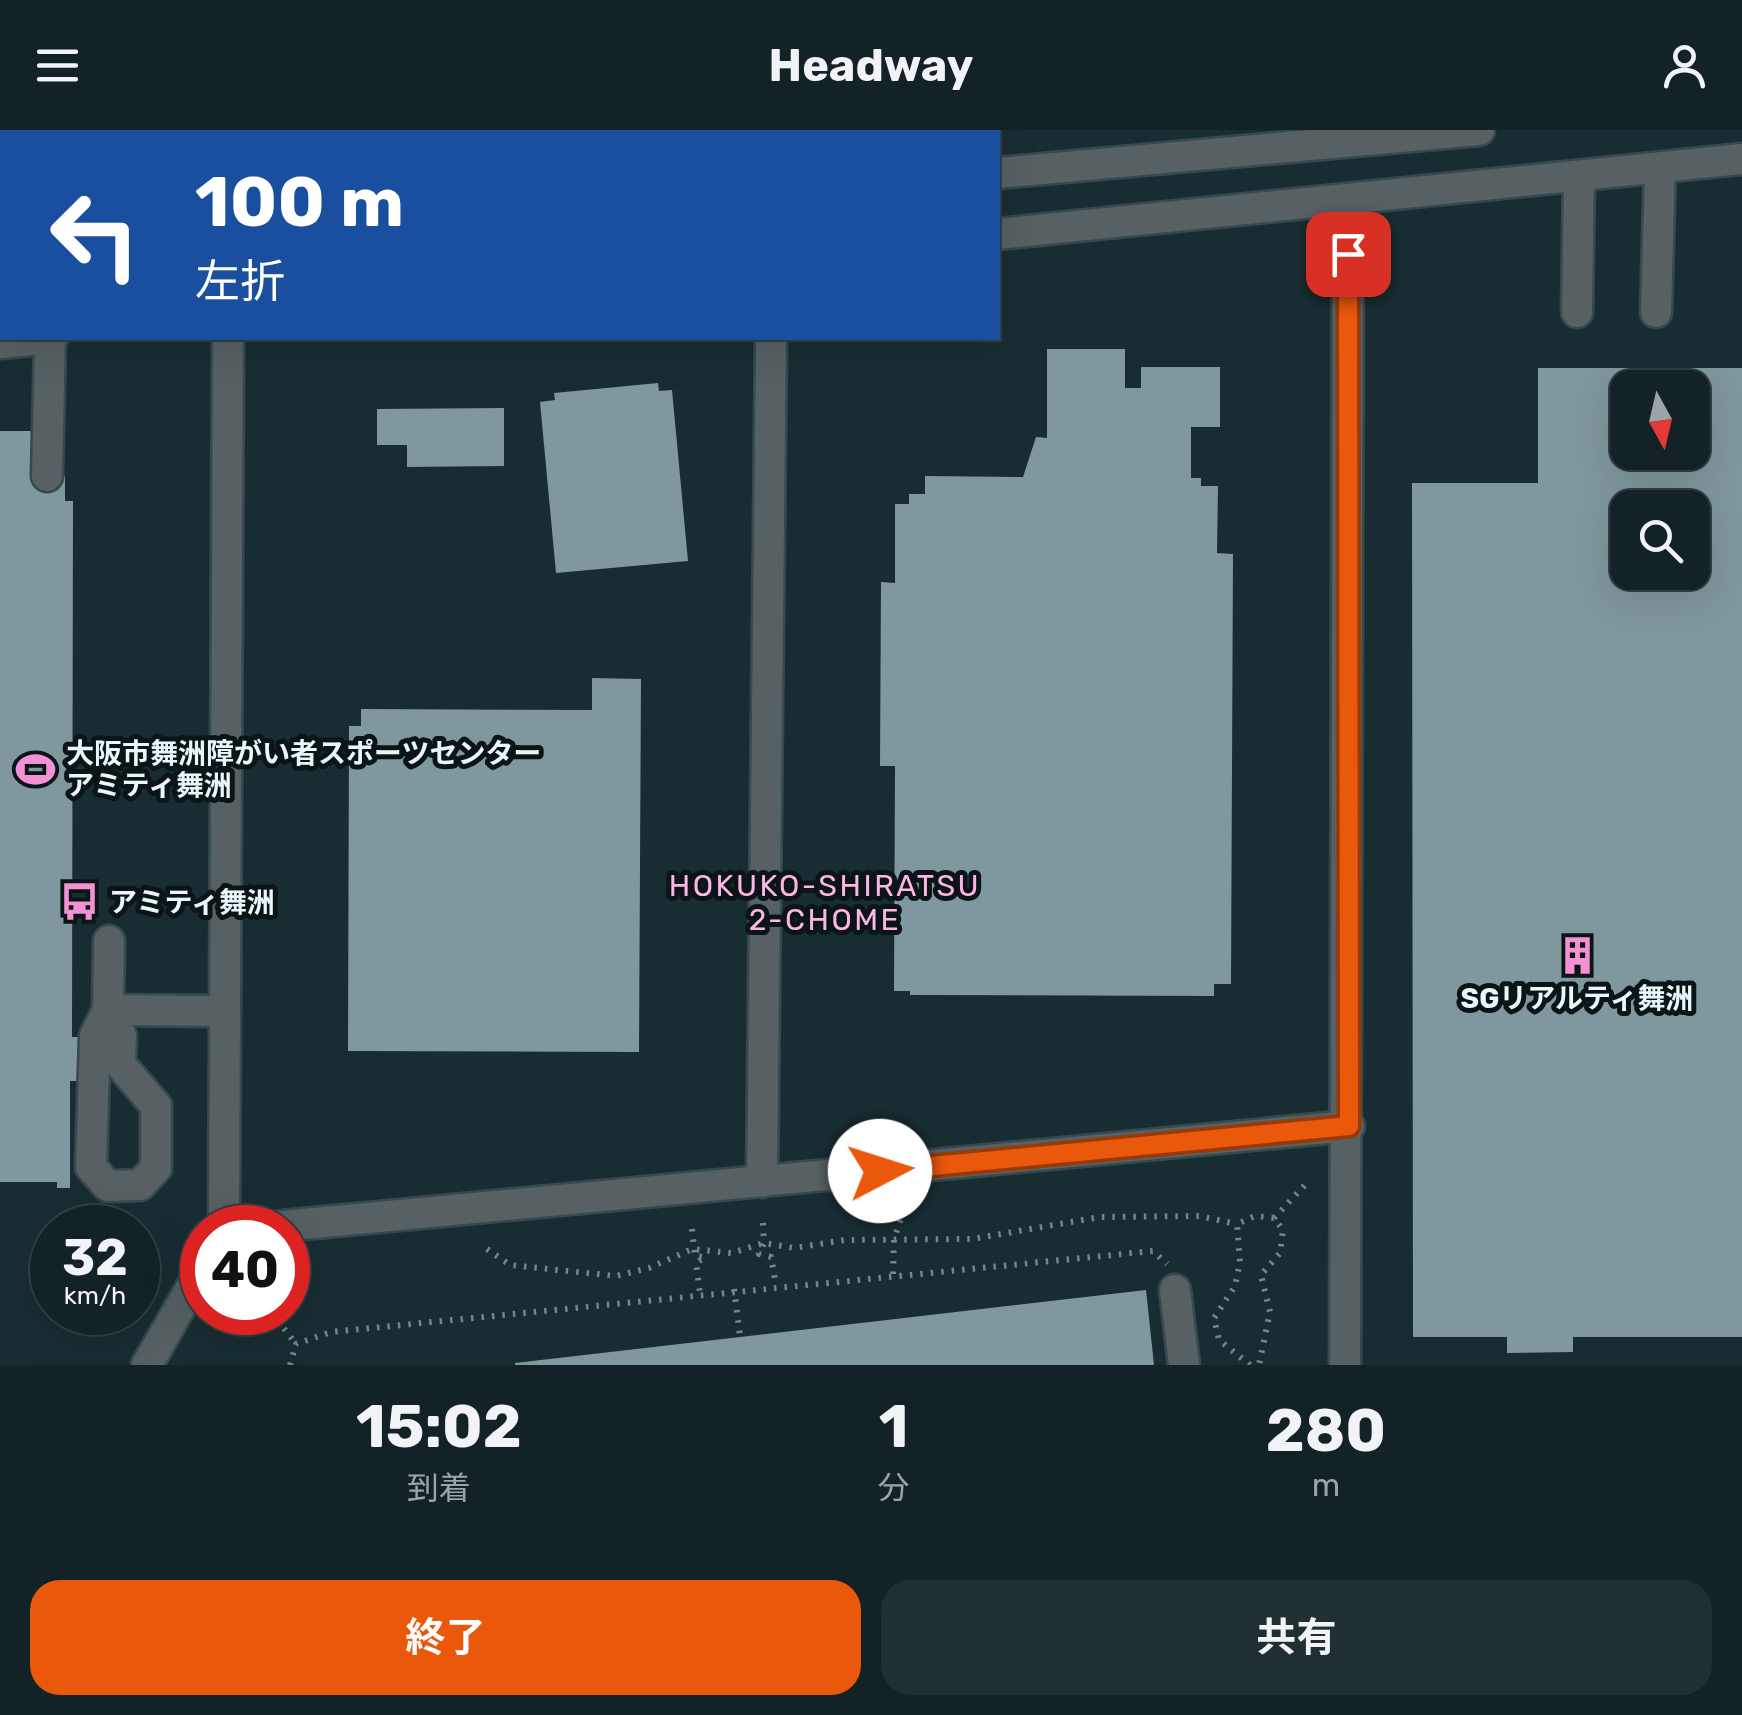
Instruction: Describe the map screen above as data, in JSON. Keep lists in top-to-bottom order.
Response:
{
  "districts": ["HOKUKO-SHIRATSU 2-CHOME"],
  "places": {
    "sports": ["大阪市舞洲障がい者スポーツセンター アミティ舞洲"],
    "bus stop": ["アミティ舞洲"],
    "building": ["SGリアルティ舞洲"]
  },
  "north": "bottom",
  "page": {
    "header": "Headway",
    "turn": ["100 m", "左折"],
    "speed": "32 km/h",
    "limit": "40",
    "eta": [
      "15:02",
      "到着",
      "1",
      "分",
      "280",
      "m"
    ],
    "buttons": ["終了", "共有"]
  }
}
